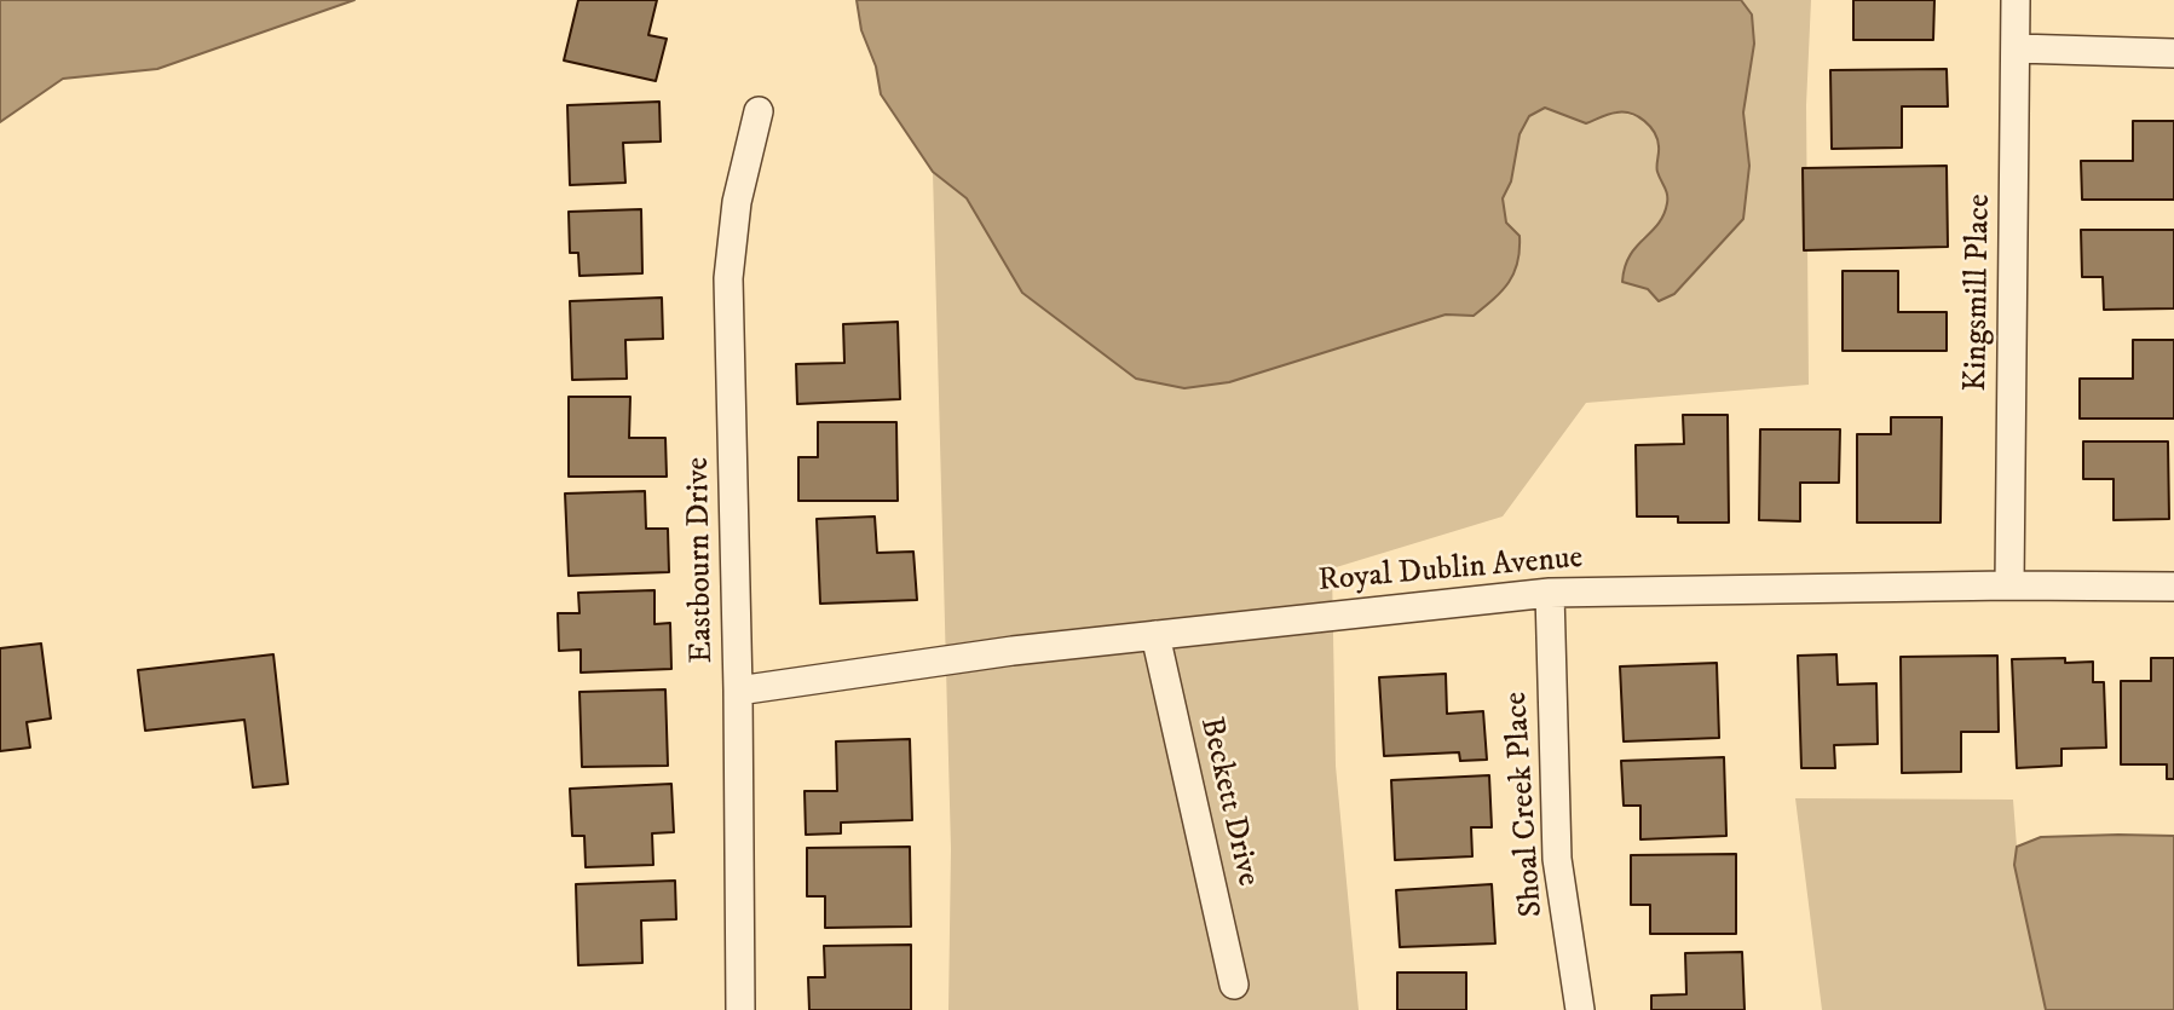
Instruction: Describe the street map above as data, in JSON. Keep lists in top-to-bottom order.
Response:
{
  "streets": {
    "street": [
      "Kingsmill Place",
      "Eastbourn Drive",
      "Royal Dublin Avenue",
      "Beckett Drive",
      "Shoal Creek Place"
    ]
  },
  "crossings": [
    ["Kingsmill Place", "Royal Dublin Avenue"],
    ["Eastbourn Drive", "Royal Dublin Avenue"],
    ["Royal Dublin Avenue", "Beckett Drive"],
    ["Royal Dublin Avenue", "Shoal Creek Place"]
  ]
}
